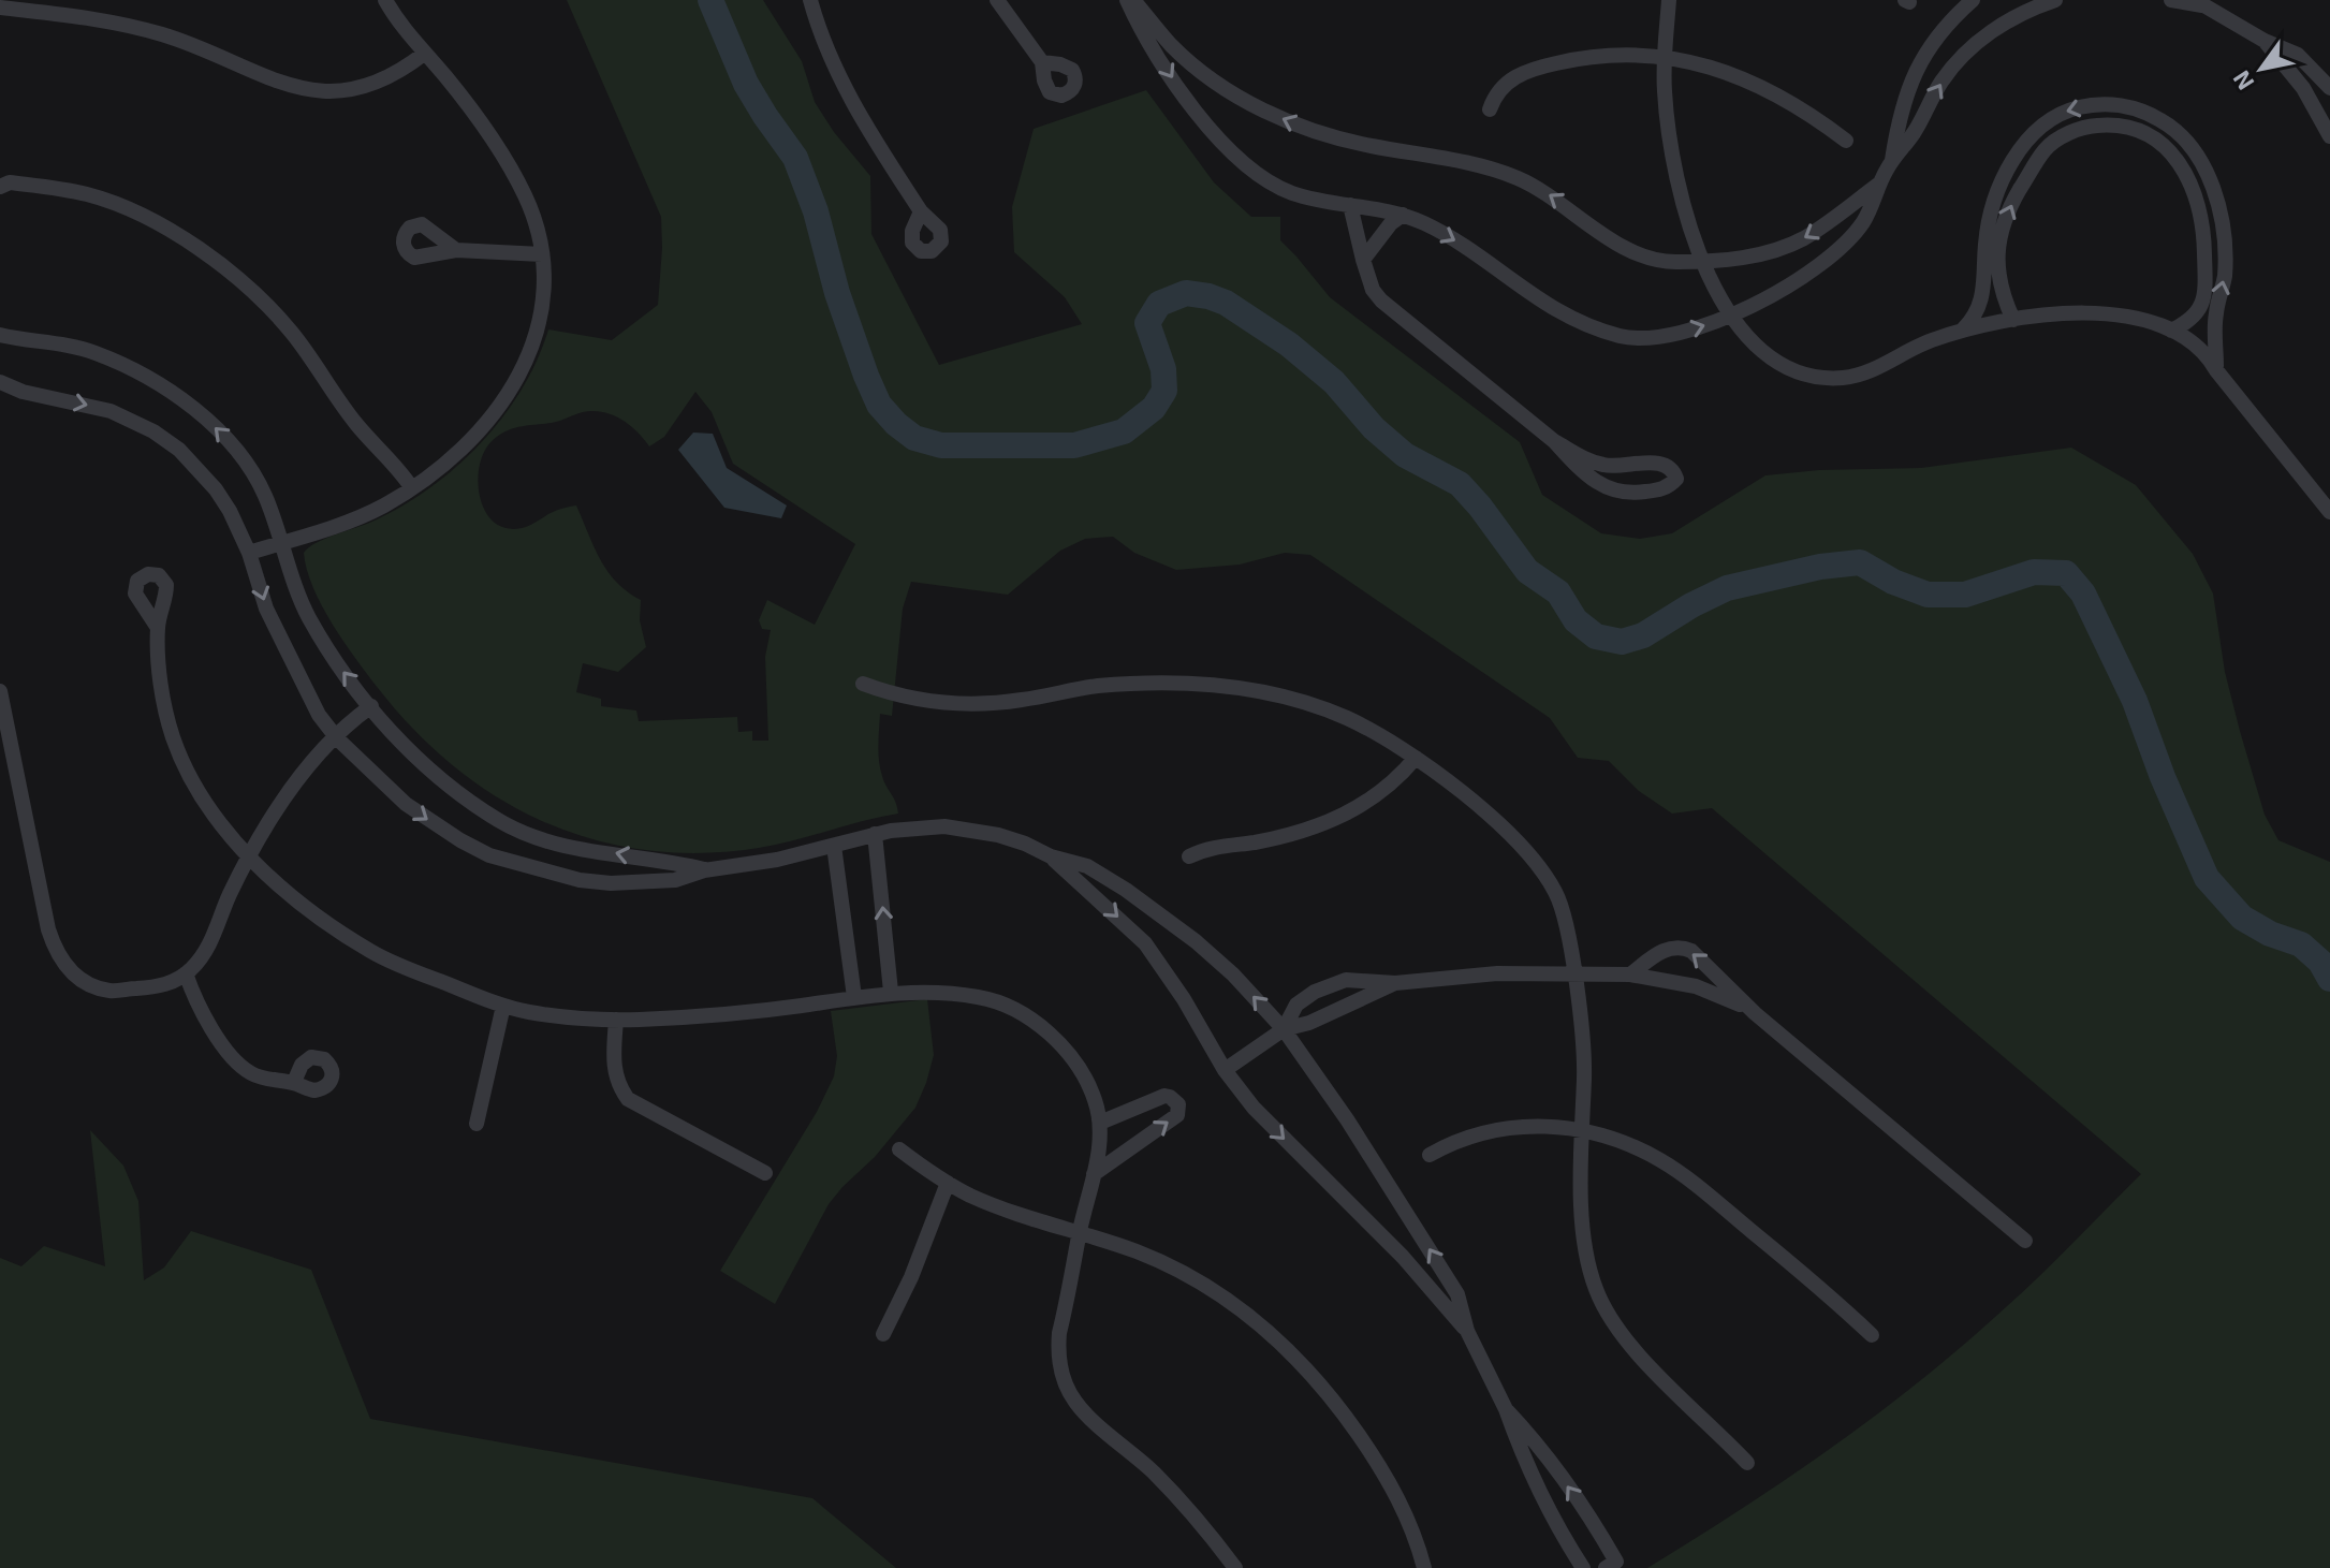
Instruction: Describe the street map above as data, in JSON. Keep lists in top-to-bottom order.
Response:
{
  "north": "bottom left"
}
